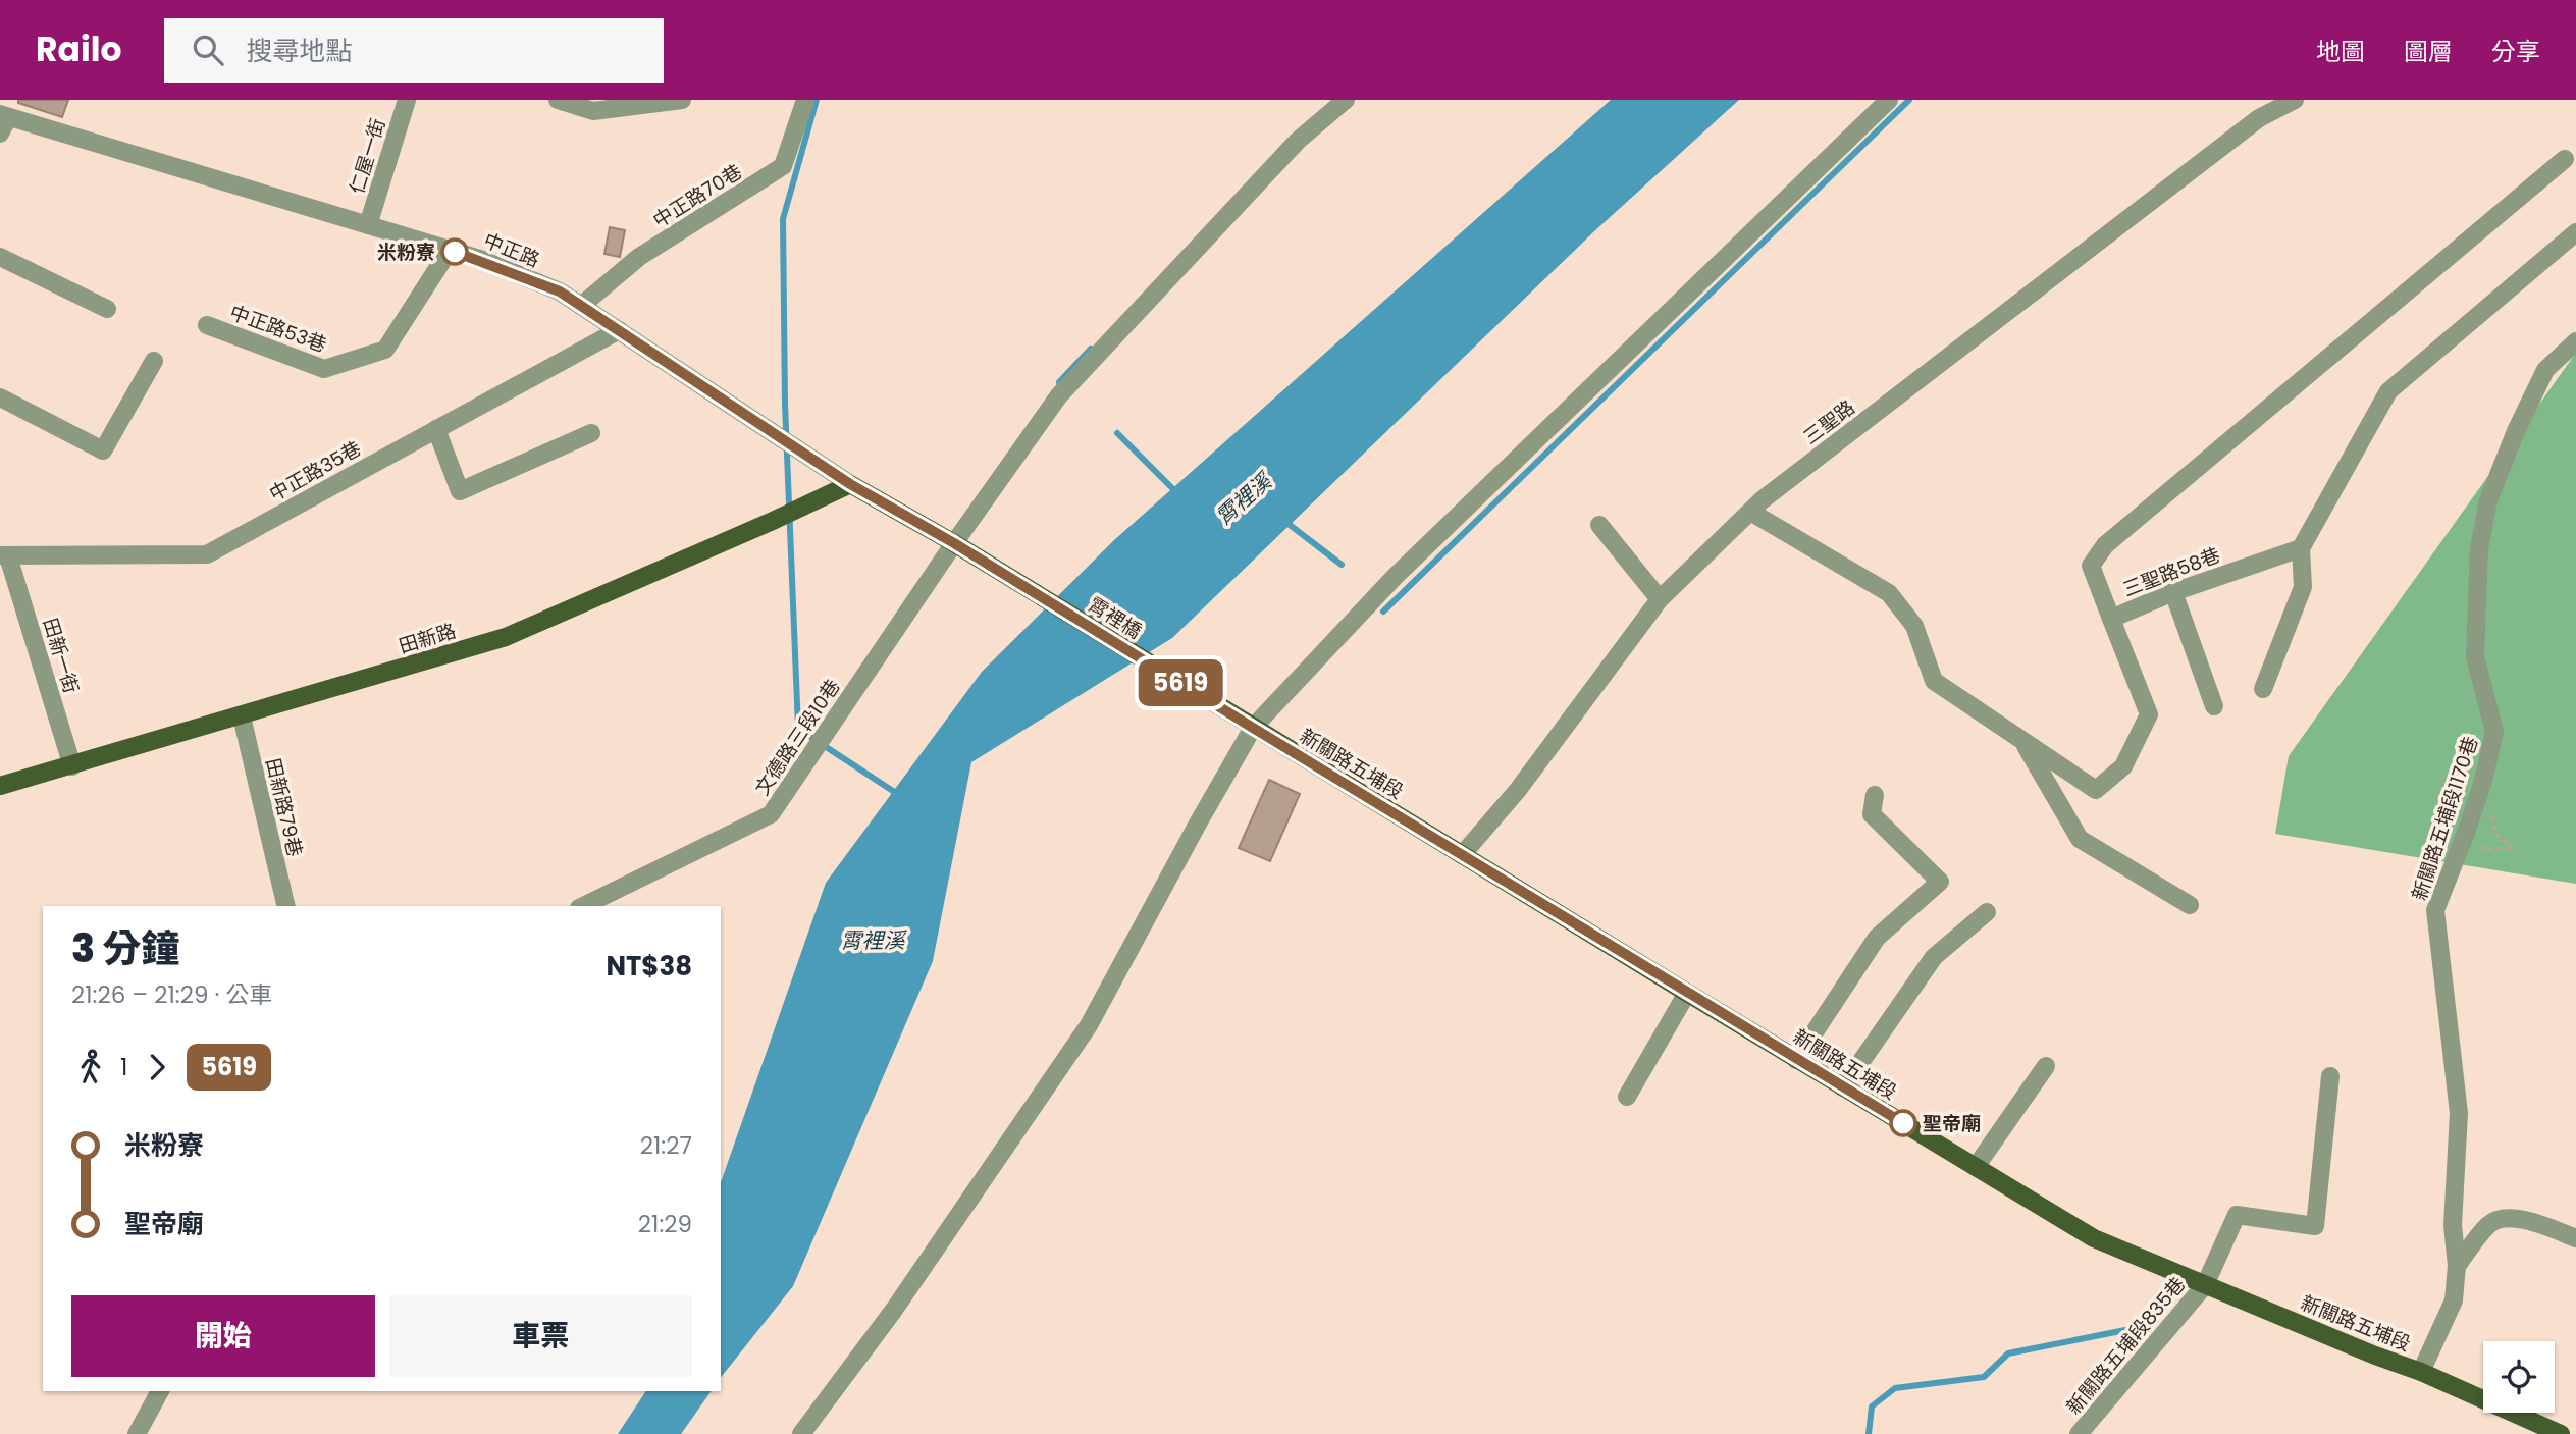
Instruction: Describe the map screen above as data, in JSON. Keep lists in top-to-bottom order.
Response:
{
  "streets": {
    "main road": [
      "中正路",
      "霄裡橋",
      "田新路",
      "新關路五埔段"
    ],
    "street": [
      "仁屋一街",
      "中正路70巷",
      "中正路53巷",
      "三聖路",
      "中正路35巷",
      "三聖路58巷",
      "田新一街",
      "文德路三段10巷",
      "田新路79巷",
      "新關路五埔段1170巷",
      "新關路五埔段835巷"
    ]
  },
  "crossings": [
    ["仁屋一街", "中正路"],
    ["中正路70巷", "中正路"],
    ["中正路", "中正路53巷"],
    ["中正路", "中正路35巷"],
    ["中正路", "霄裡橋"],
    ["中正路", "田新路"],
    ["中正路", "文德路三段10巷"],
    ["三聖路", "三聖路58巷"],
    ["三聖路", "新關路五埔段"],
    ["中正路35巷", "田新一街"],
    ["霄裡橋", "文德路三段10巷"],
    ["霄裡橋", "新關路五埔段"],
    ["田新路", "田新一街"],
    ["田新路", "田新路79巷"],
    ["新關路五埔段", "新關路五埔段1170巷"],
    ["新關路五埔段", "新關路五埔段835巷"]
  ],
  "water": ["霄裡溪"],
  "places": ["米粉寮", "聖帝廟"],
  "lines": ["bus line 5619"],
  "page": {
    "header": "Railo",
    "search": "搜尋地點",
    "nav": ["地圖", "圖層", "分享"],
    "on_map": "5619",
    "heading": ["3 分鐘", "21:26 – 21:29 · 公車", "NT$38"],
    "legs": ["1", "5619"],
    "list": [
      {
        "name": "米粉寮",
        "value": "21:27"
      },
      {
        "name": "聖帝廟",
        "value": "21:29"
      }
    ],
    "buttons": ["開始", "車票"]
  }
}
